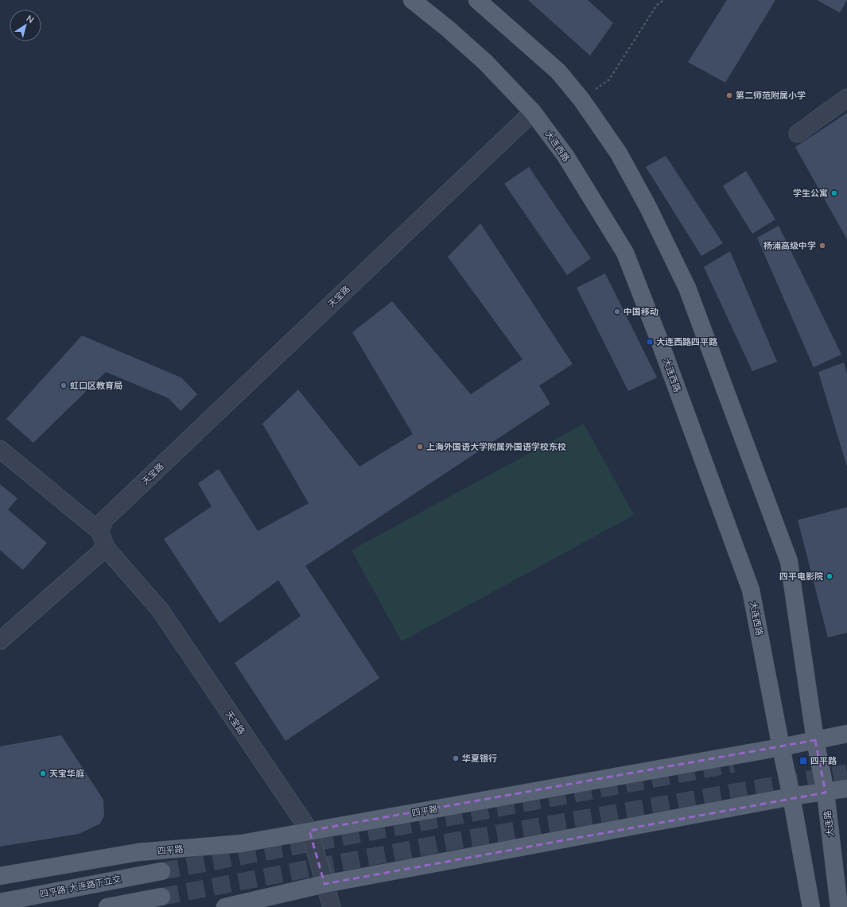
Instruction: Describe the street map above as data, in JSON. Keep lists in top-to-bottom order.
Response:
{
  "streets": {
    "main road": [
      "大连西路",
      "四平路",
      "大连路",
      "四平路-大连路下立交"
    ],
    "street": ["天宝路"]
  },
  "crossings": [
    ["大连西路", "天宝路"],
    ["大连西路", "四平路"],
    ["天宝路", "四平路"],
    ["四平路", "大连路"]
  ],
  "places": {
    "other": [
      "第二师范附属小学",
      "学生公寓",
      "杨浦高级中学",
      "中国移动",
      "虹口区教育局",
      "上海外国语大学附属外国语学校东校",
      "四平电影院",
      "华夏银行",
      "天宝华庭"
    ],
    "transit": ["大连西路四平路", "四平路"]
  },
  "north": "top right"
}
